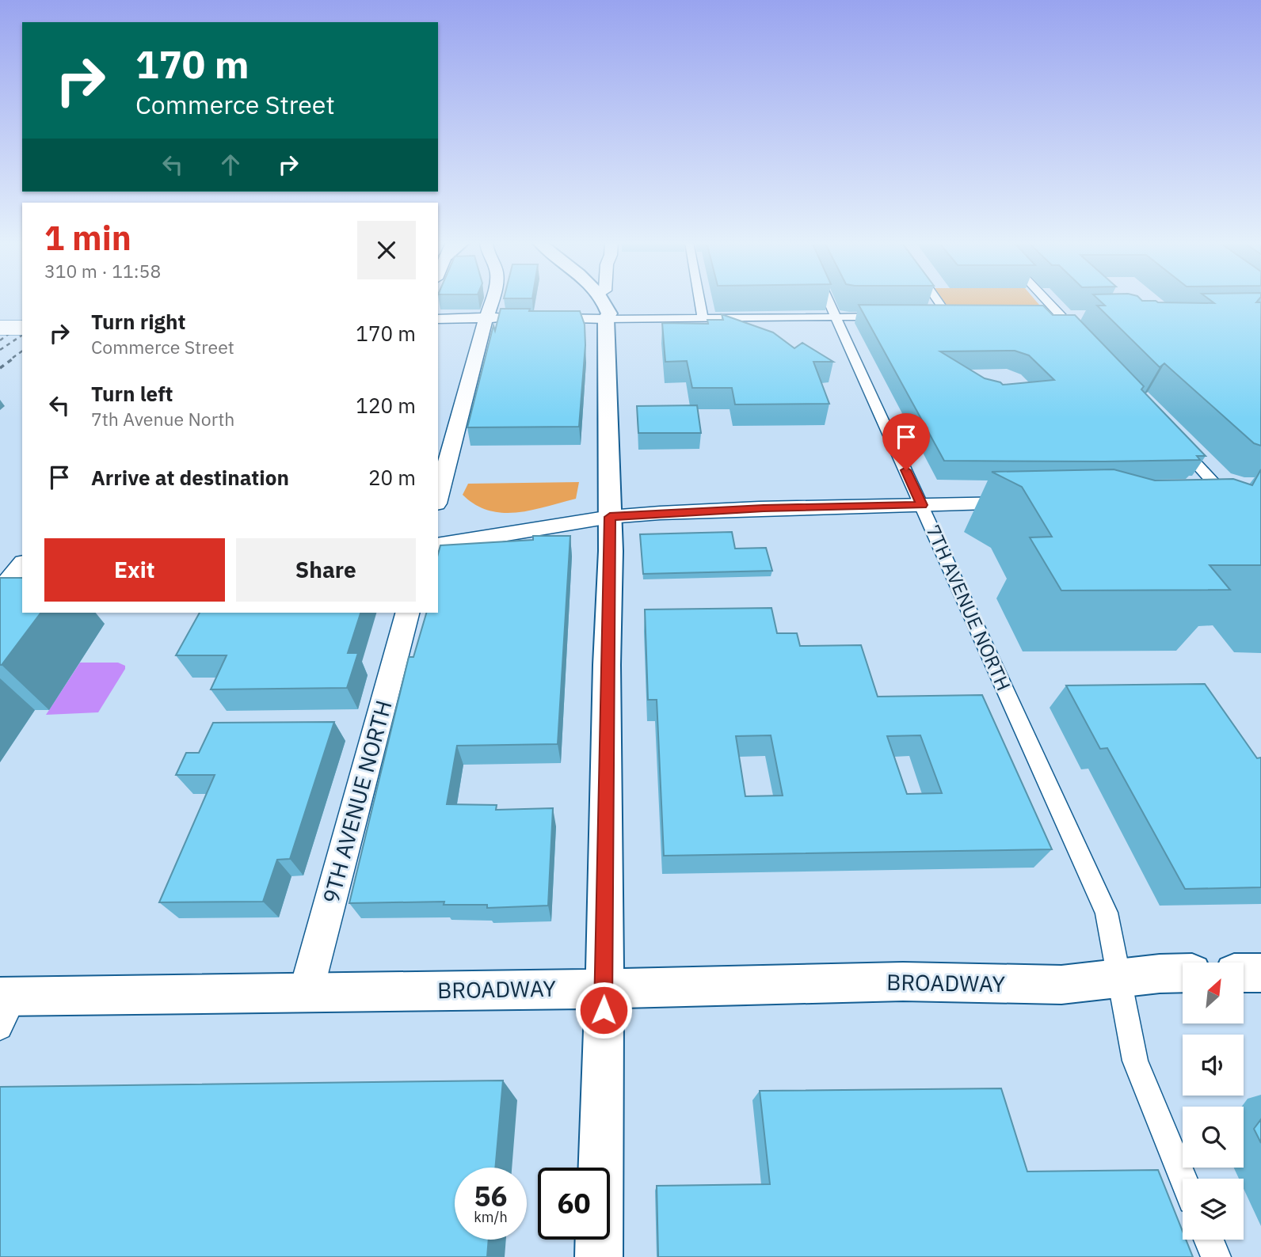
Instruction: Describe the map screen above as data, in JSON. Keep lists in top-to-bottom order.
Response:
{
  "streets": {
    "main road": ["BROADWAY"],
    "street": ["7TH AVENUE NORTH", "9TH AVENUE NORTH"]
  },
  "crossings": [
    ["7TH AVENUE NORTH", "BROADWAY"],
    ["9TH AVENUE NORTH", "BROADWAY"]
  ],
  "north": "top right",
  "page": {
    "turn": ["170 m", "Commerce Street"],
    "heading": ["1 min", "310 m · 11:58"],
    "list": [
      {
        "name": "Turn right",
        "note": "Commerce Street",
        "value": "170 m"
      },
      {
        "name": "Turn left",
        "note": "7th Avenue North",
        "value": "120 m"
      },
      {
        "name": "Arrive at destination",
        "value": "20 m"
      }
    ],
    "buttons": ["Exit", "Share"],
    "speed": "56 km/h",
    "limit": "60"
  }
}
